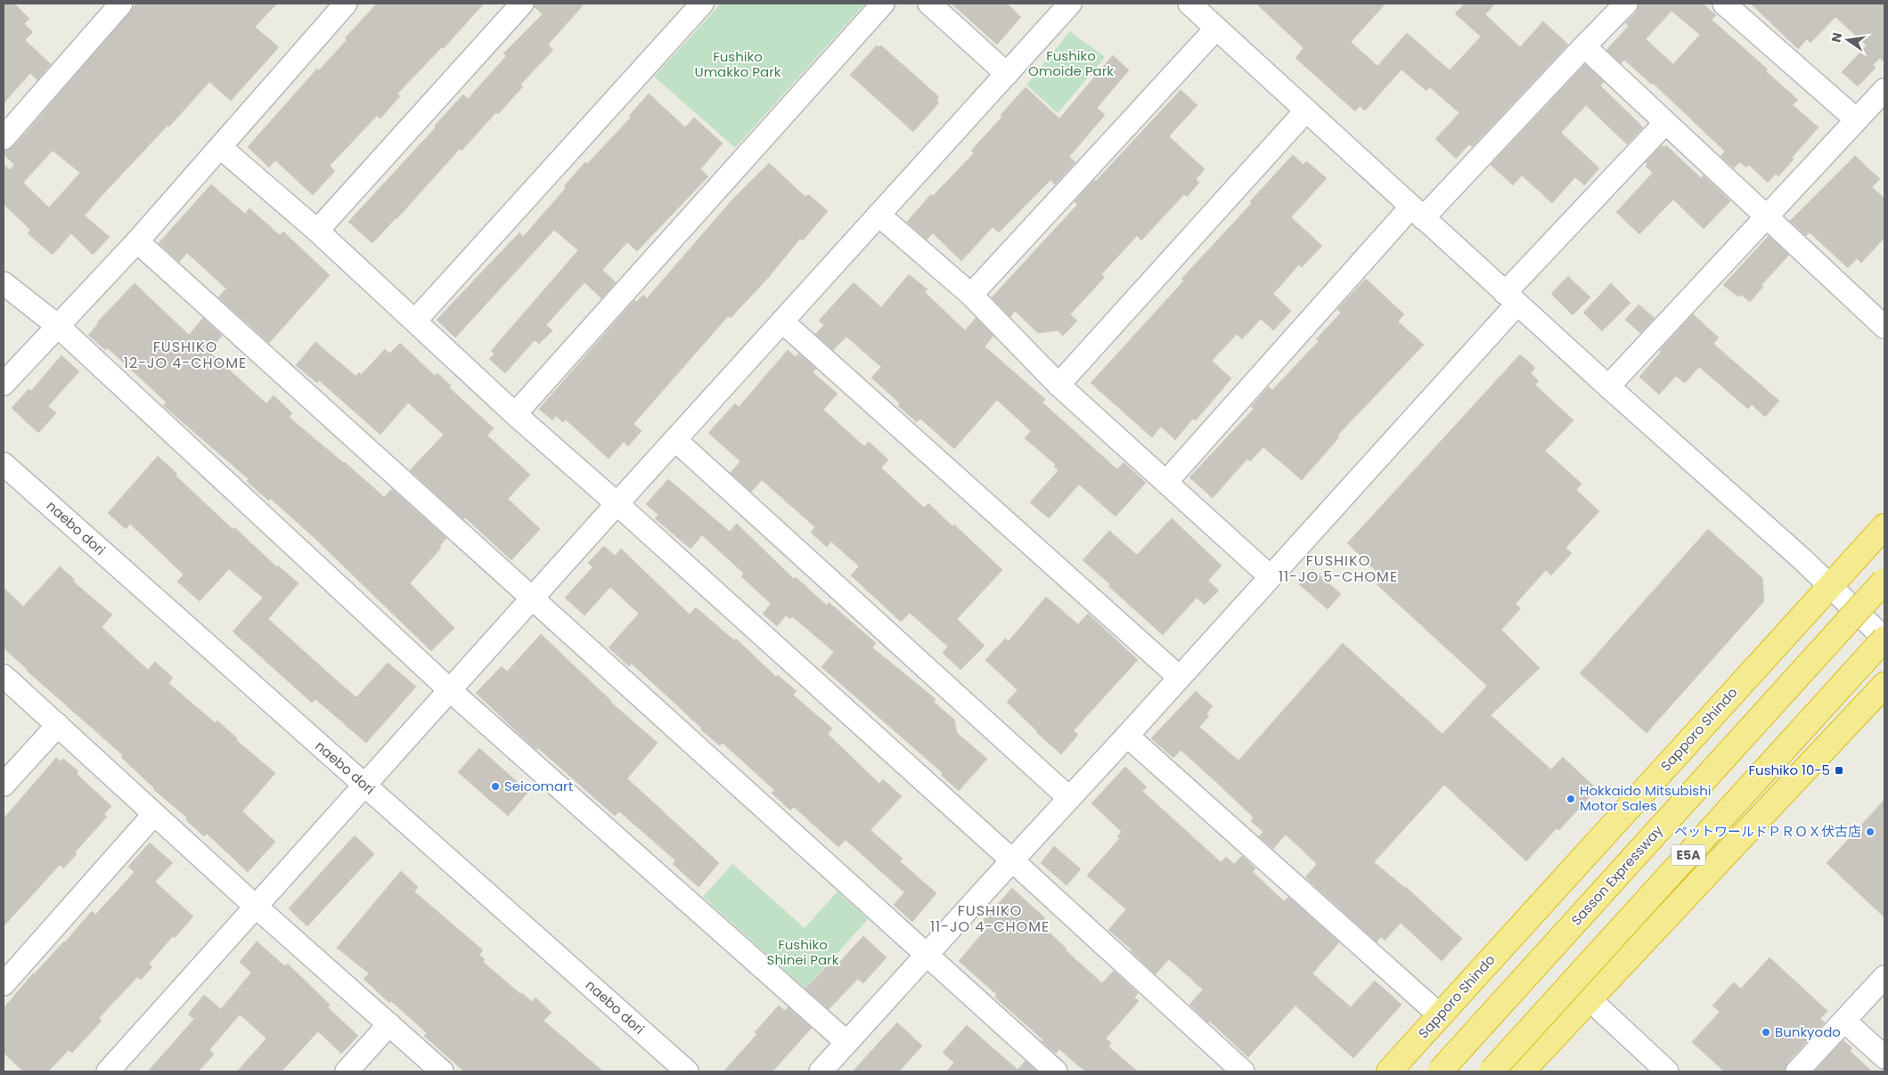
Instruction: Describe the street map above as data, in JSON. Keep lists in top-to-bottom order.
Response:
{
  "streets": {
    "highway": ["Sapporo Shindo", "E5A", "Sasson Expressway"],
    "street": ["naebo dori"]
  },
  "districts": ["FUSHIKO 12-JO 4-CHOME", "FUSHIKO 11-JO 5-CHOME", "FUSHIKO 11-JO 4-CHOME"],
  "parks": ["Fushiko Omoide Park", "Fushiko Umakko Park", "Fushiko Shinei Park"],
  "places": {
    "transit": ["Fushiko 10-5"],
    "other": [
      "Seicomart",
      "Hokkaido Mitsubishi Motor Sales",
      "ペットワールドＰＲＯＸ伏古店",
      "Bunkyodo"
    ]
  },
  "north": "left"
}
